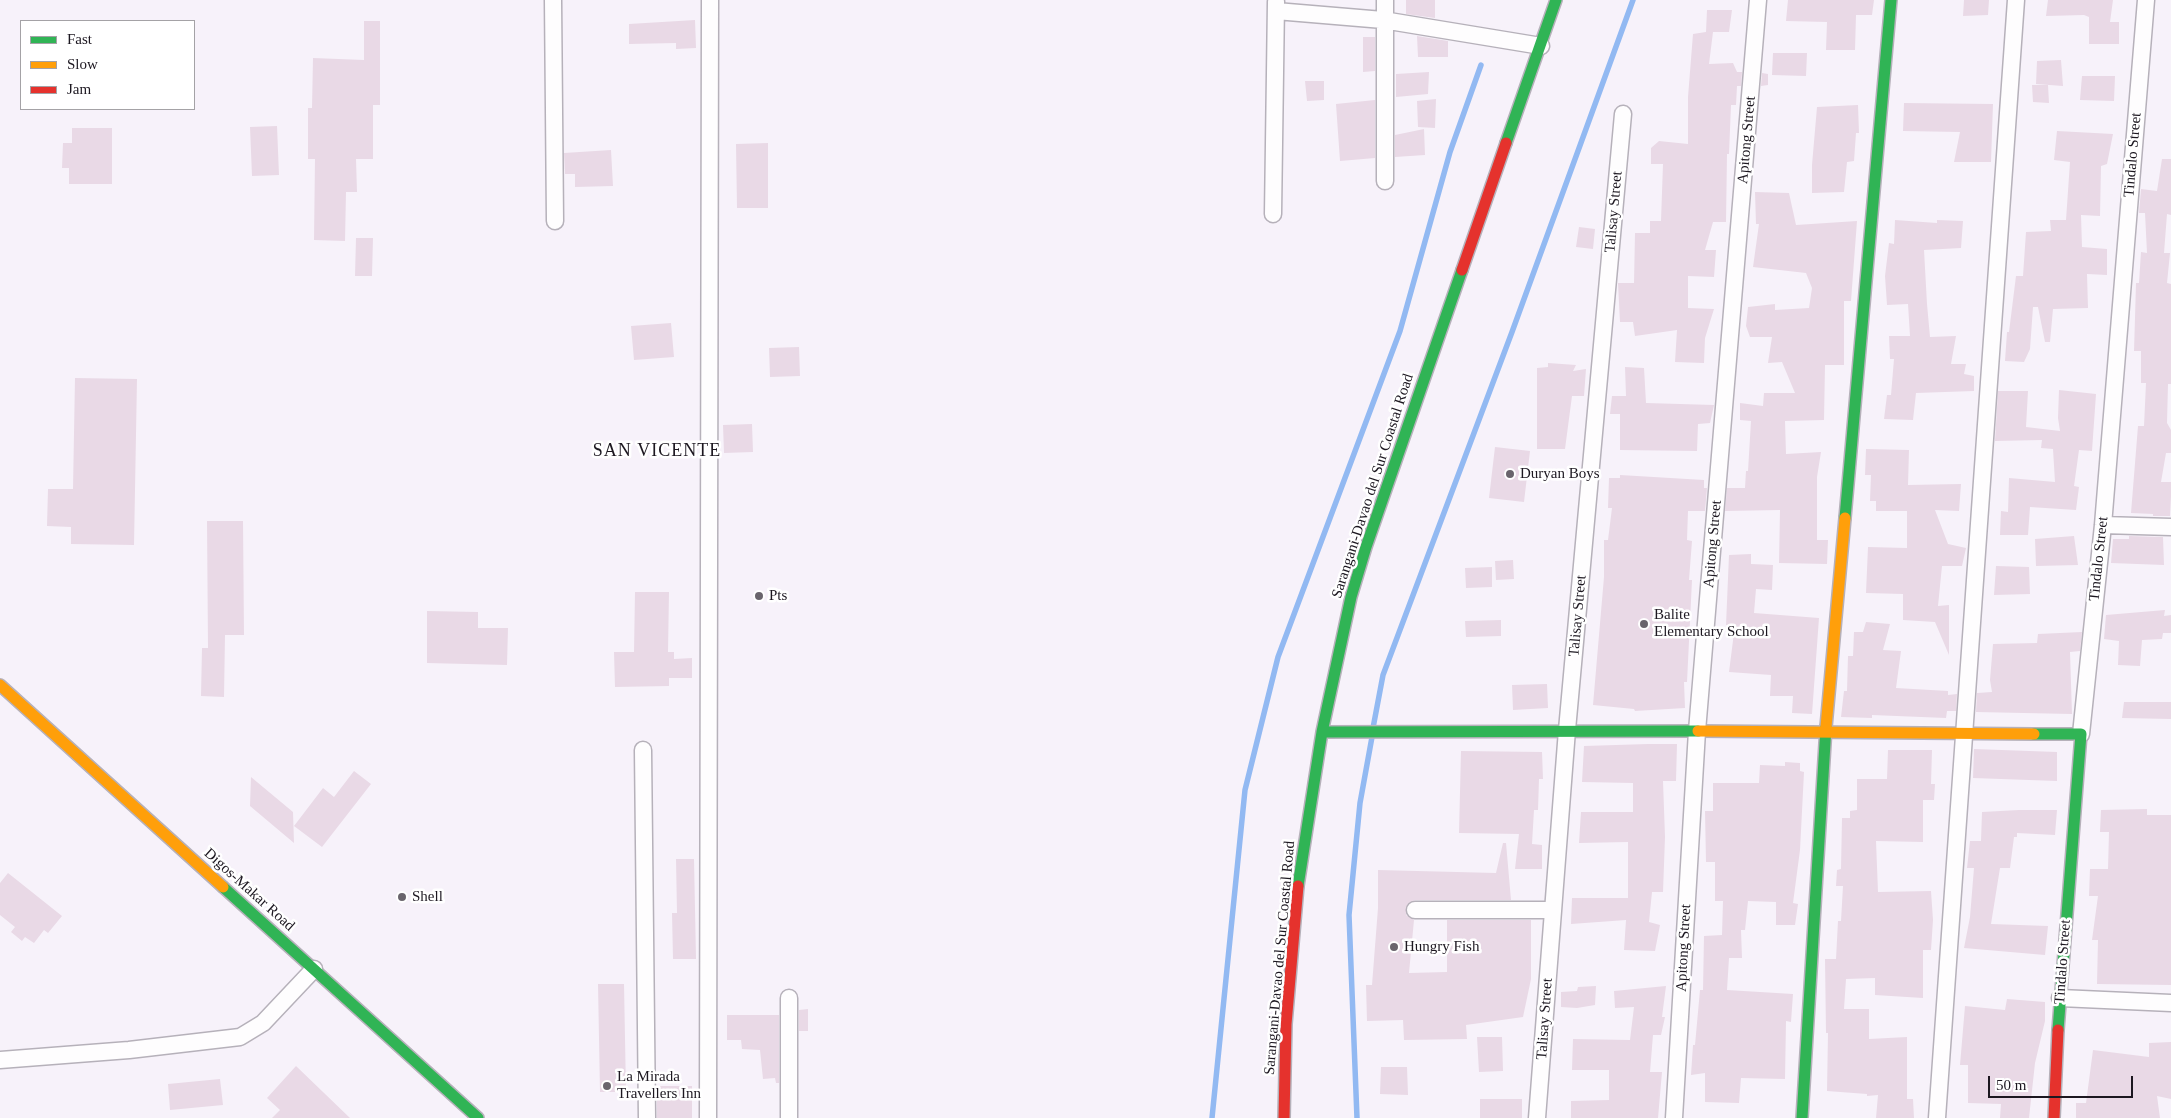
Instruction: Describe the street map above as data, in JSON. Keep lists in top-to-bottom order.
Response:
{
  "streets": {
    "street": [
      "Apitong Street",
      "Tindalo Street",
      "Talisay Street",
      "Sarangani-Davao del Sur Coastal Road",
      "Digos-Makar Road"
    ]
  },
  "districts": ["SAN VICENTE"],
  "places": [
    "Duryan Boys",
    "Pts",
    "Balite Elementary School",
    "Shell",
    "Hungry Fish",
    "La Mirada Travellers Inn"
  ],
  "legend": ["Fast", "Slow", "Jam"],
  "scale_bar": "50 m"
}
